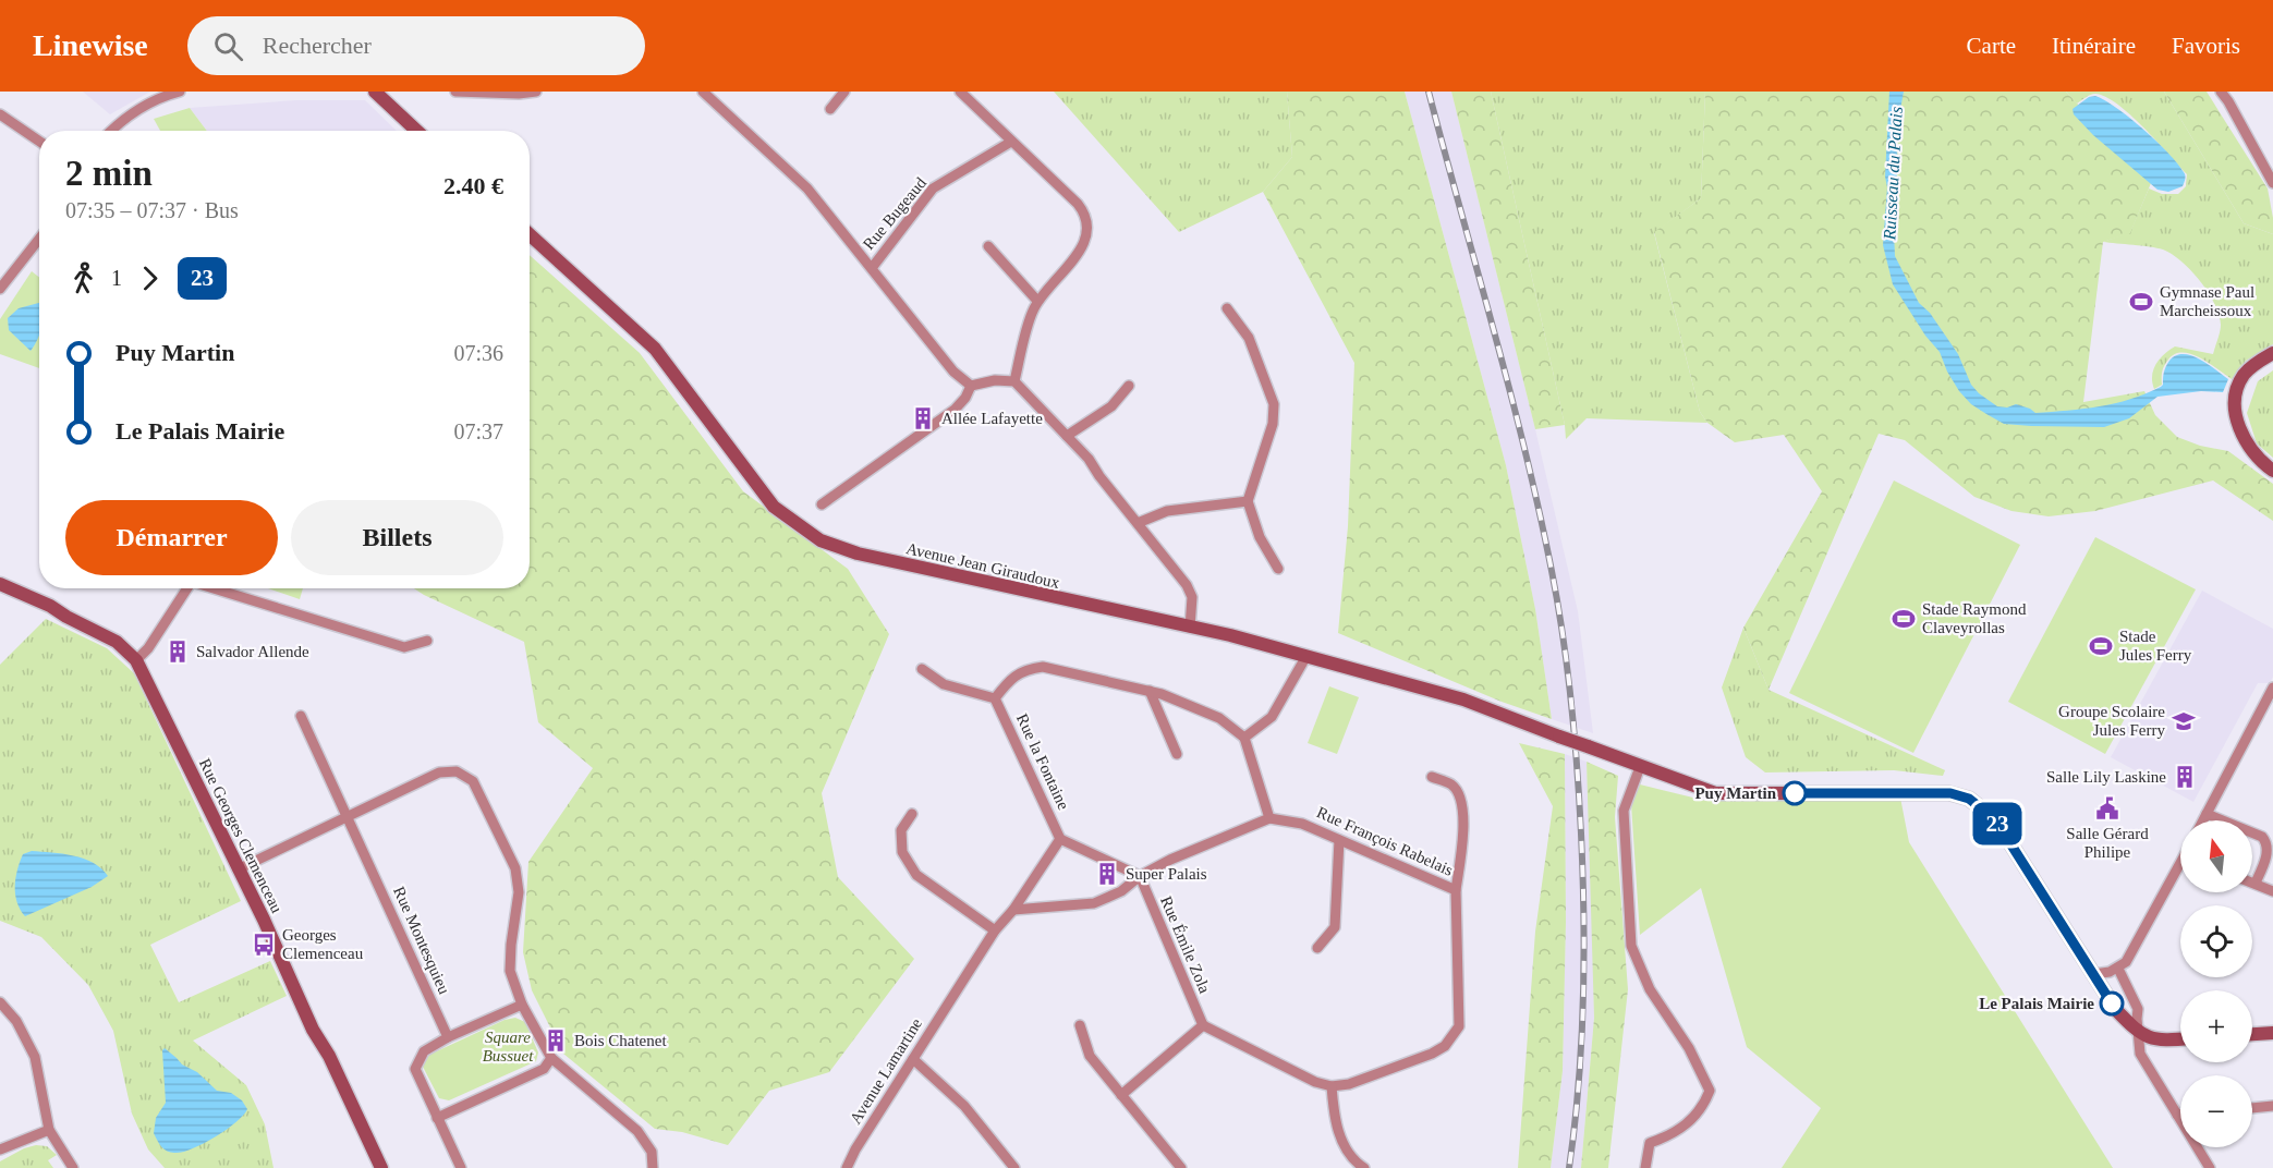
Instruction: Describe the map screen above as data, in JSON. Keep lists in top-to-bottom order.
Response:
{
  "streets": {
    "street": [
      "Rue Bugeaud",
      "Avenue Jean Giraudoux",
      "Rue la Fontaine",
      "Rue Georges Clemenceau",
      "Rue François Rabelais",
      "Rue Montesquieu",
      "Rue Émile Zola",
      "Avenue Lamartine"
    ]
  },
  "water": ["Ruisseau du Palais"],
  "parks": ["Square Bussuet"],
  "places": {
    "sports": ["Gymnase Paul Marcheissoux", "Stade Raymond Claveyrollas", "Stade Jules Ferry"],
    "building": [
      "Allée Lafayette",
      "Salvador Allende",
      "Salle Lily Laskine",
      "Super Palais",
      "Bois Chatenet"
    ],
    "school or university": ["Groupe Scolaire Jules Ferry"],
    "other": ["Puy Martin", "Le Palais Mairie"],
    "public building": ["Salle Gérard Philipe"],
    "bus stop": ["Georges Clemenceau"]
  },
  "lines": ["bus line 23"],
  "north": "top",
  "page": {
    "header": "Linewise",
    "search": "Rechercher",
    "nav": ["Carte", "Itinéraire", "Favoris"],
    "on_map": "23",
    "heading": ["2 min", "07:35 – 07:37 · Bus", "2.40 €"],
    "legs": ["1", "23"],
    "list": [
      {
        "name": "Puy Martin",
        "value": "07:36"
      },
      {
        "name": "Le Palais Mairie",
        "value": "07:37"
      }
    ],
    "buttons": ["Démarrer", "Billets"],
    "map_buttons": ["+", "−"]
  }
}
